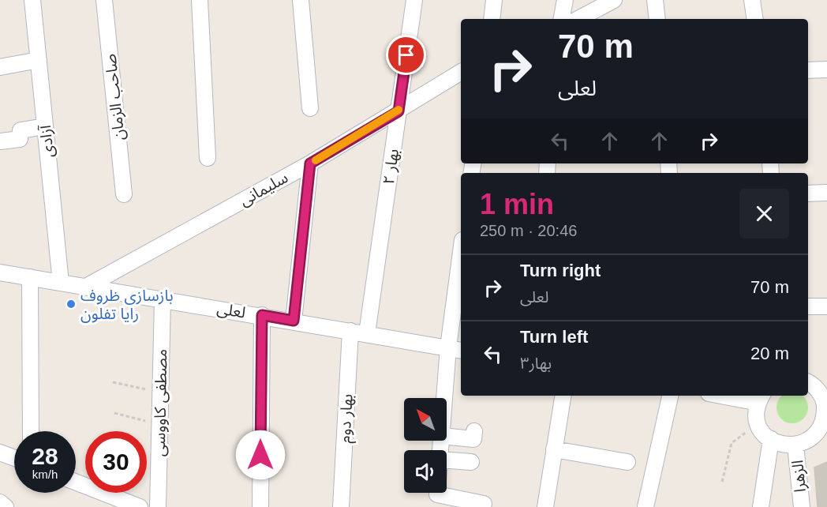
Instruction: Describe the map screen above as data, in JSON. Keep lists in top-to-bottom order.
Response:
{
  "streets": {
    "street": [
      "صاحب الزمان",
      "آزادی",
      "بهار ۲",
      "سلیمانی",
      "لعلی",
      "مصطفی کاووسی",
      "بهار دوم",
      "الزهرا"
    ]
  },
  "crossings": [
    ["آزادی", "لعلی"],
    ["بهار ۲", "سلیمانی"],
    ["بهار ۲", "لعلی"],
    ["سلیمانی", "لعلی"],
    ["لعلی", "مصطفی کاووسی"],
    ["لعلی", "بهار دوم"]
  ],
  "places": ["بازسازی ظروف رایا تفلون"],
  "north": "top left",
  "page": {
    "turn": ["70 m", "لعلی"],
    "heading": ["1 min", "250 m · 20:46"],
    "list": [
      {
        "name": "Turn right",
        "note": "لعلی",
        "value": "70 m"
      },
      {
        "name": "Turn left",
        "note": "بهار۳",
        "value": "20 m"
      }
    ],
    "speed": "28 km/h",
    "limit": "30"
  }
}
